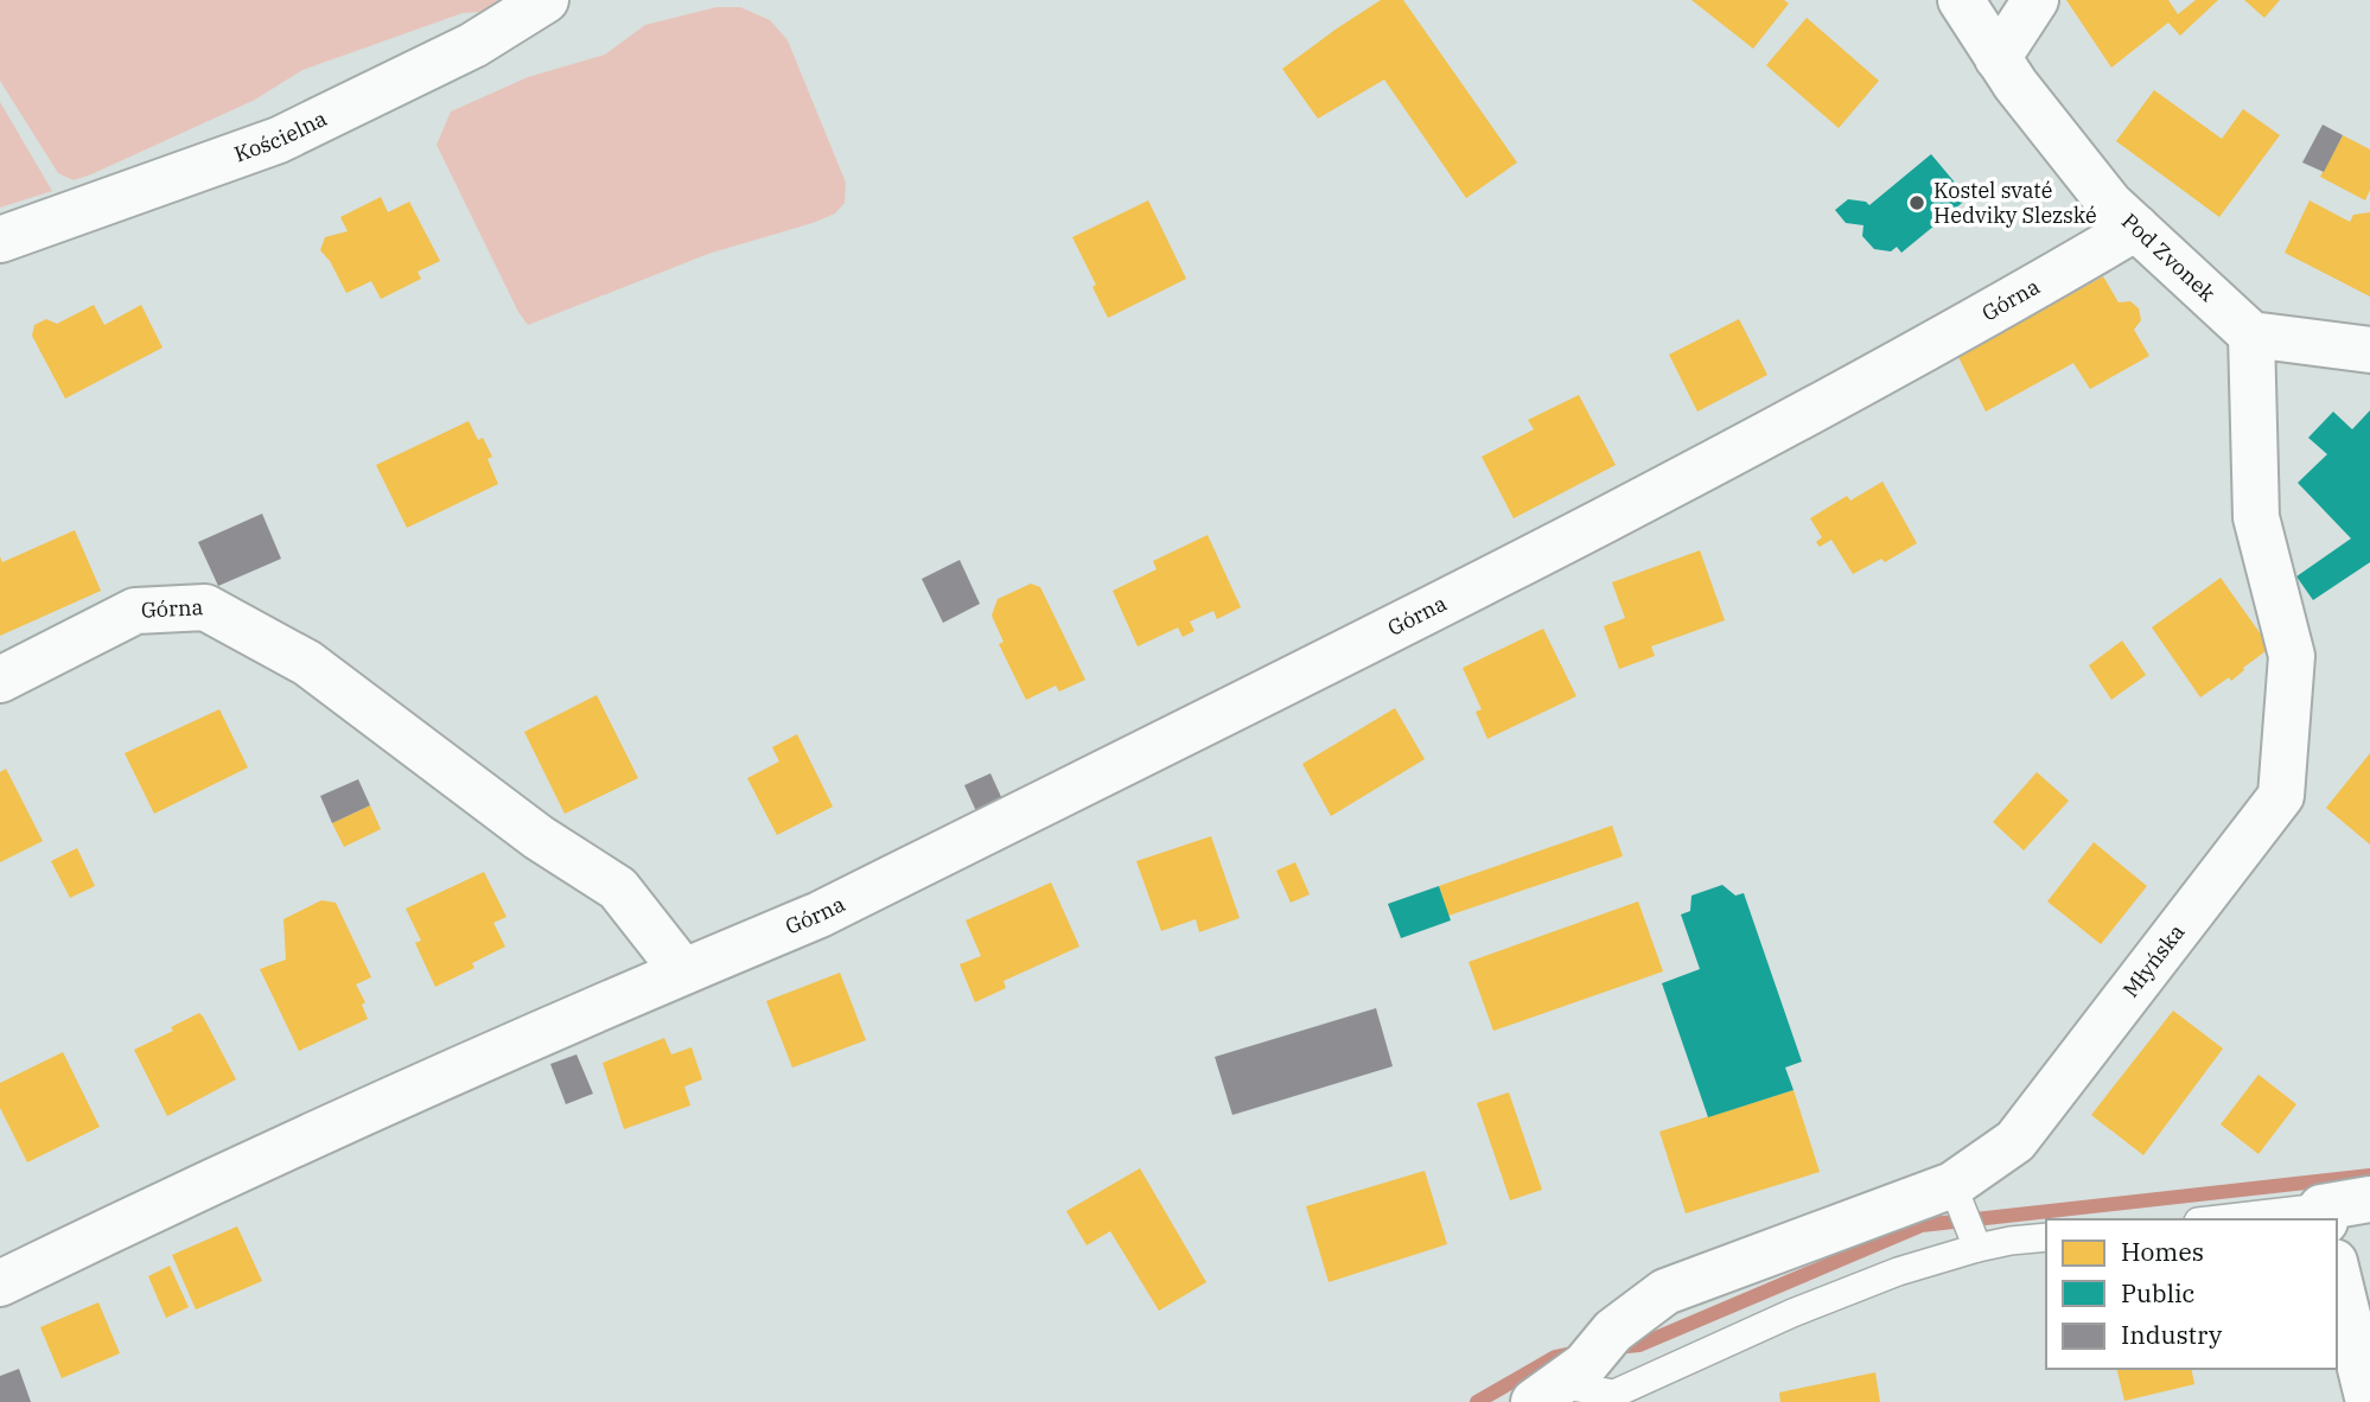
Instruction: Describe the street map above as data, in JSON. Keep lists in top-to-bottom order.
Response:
{
  "streets": {
    "street": [
      "Kościelna",
      "Pod Zvonek",
      "Górna",
      "Młyńska"
    ]
  },
  "crossings": [
    ["Pod Zvonek", "Górna"],
    ["Pod Zvonek", "Młyńska"]
  ],
  "places": ["Kostel svaté Hedviky Slezské"],
  "legend": ["Homes", "Public", "Industry"]
}
